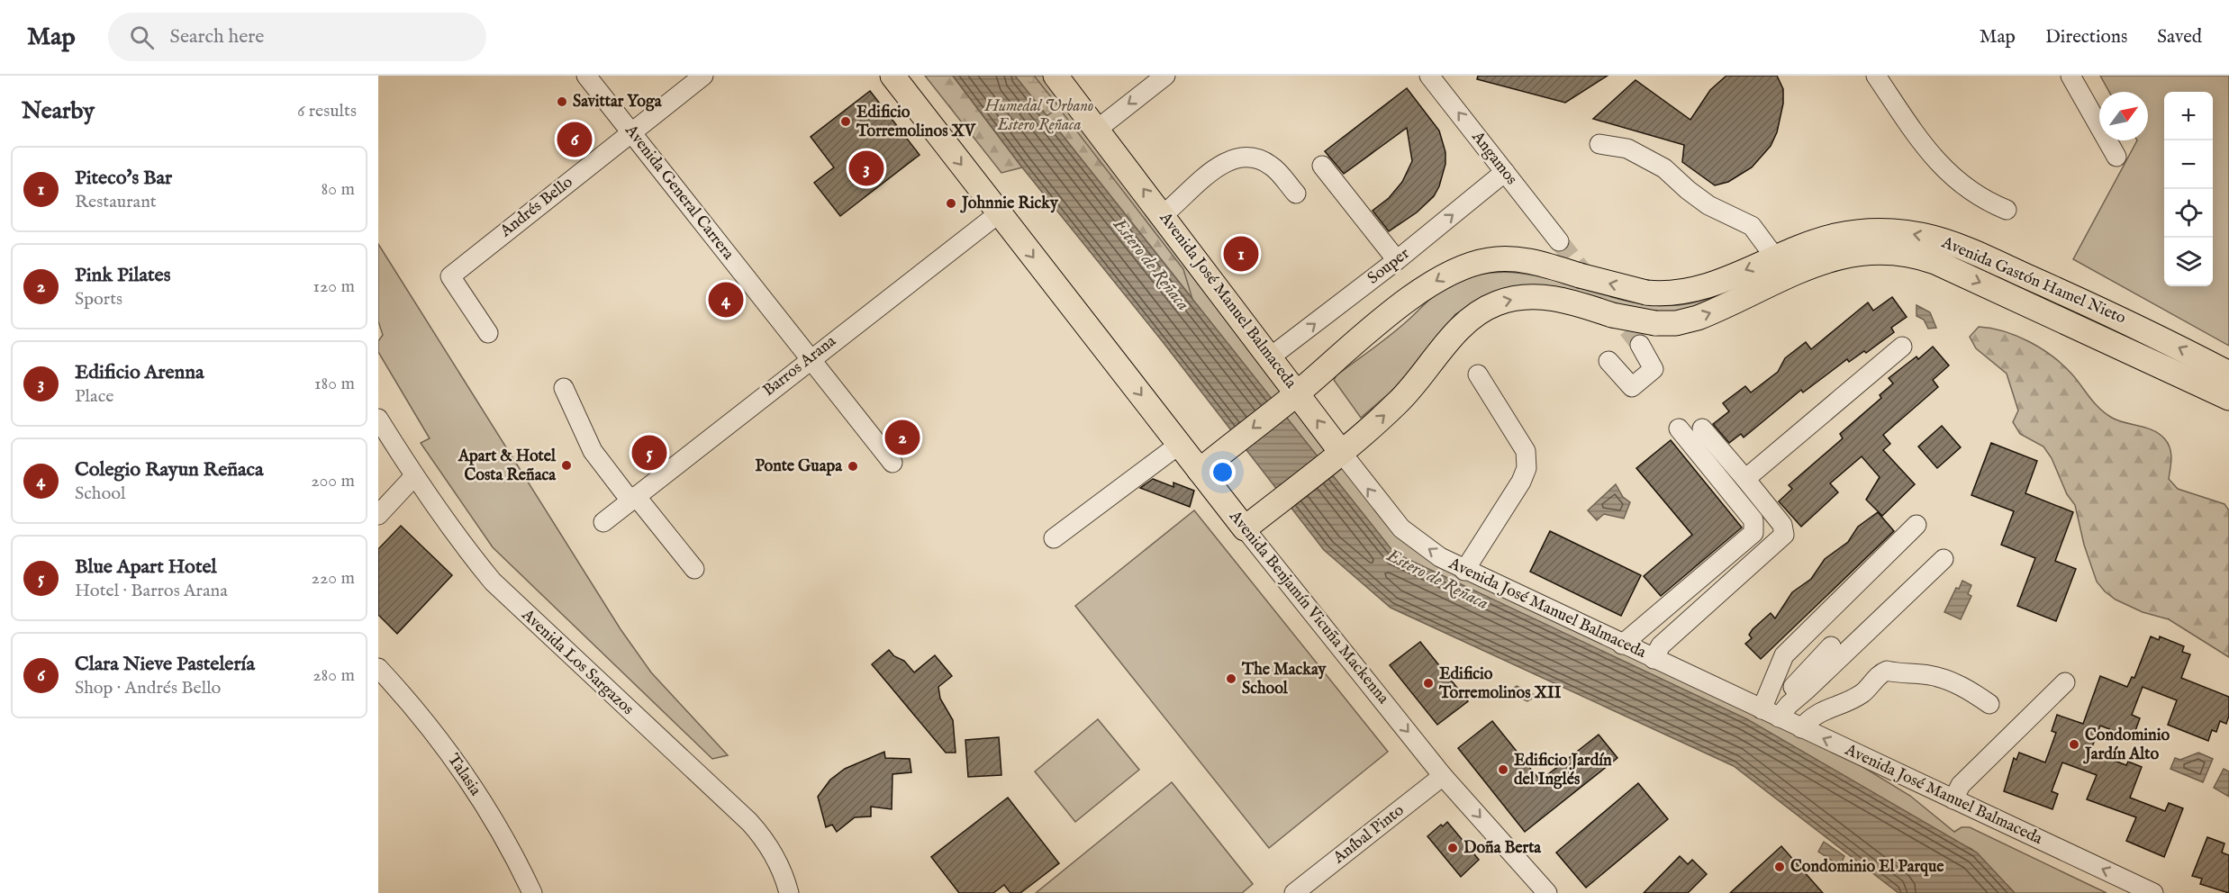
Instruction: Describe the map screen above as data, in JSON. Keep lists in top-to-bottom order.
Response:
{
  "streets": {
    "main road": ["Avenida Gastón Hamel Nieto", "Avenida José Manuel Balmaceda", "Avenida Benjamín Vicuña Mackenna"],
    "street": [
      "Angamos",
      "Avenida General Carrera",
      "Andrés Bello",
      "Souper",
      "Barros Arana",
      "Avenida Los Sargazos",
      "Talasia",
      "Aníbal Pinto"
    ]
  },
  "crossings": [
    ["Angamos", "Souper"],
    ["Avenida General Carrera", "Andrés Bello"],
    ["Avenida General Carrera", "Barros Arana"],
    ["Souper", "Avenida José Manuel Balmaceda"],
    ["Avenida Gastón Hamel Nieto", "Avenida José Manuel Balmaceda"],
    ["Avenida Gastón Hamel Nieto", "Avenida Benjamín Vicuña Mackenna"],
    ["Barros Arana", "Avenida Benjamín Vicuña Mackenna"],
    ["Avenida Benjamín Vicuña Mackenna", "Aníbal Pinto"]
  ],
  "one_way": ["Souper", "Avenida José Manuel Balmaceda", "Avenida Benjamín Vicuña Mackenna"],
  "water": ["Estero de Reñaca"],
  "parks": ["Humedal Urbano Estero Reñaca"],
  "places": [
    "Savittar Yoga",
    "Edificio Torremolinos XV",
    "Johnnie Ricky",
    "Apart & Hotel Costa Reñaca",
    "Ponte Guapa",
    "The Mackay School",
    "Edificio Torremolinos XII",
    "Condominio Jardín Alto",
    "Edificio Jardín del Inglés",
    "Doña Berta",
    "Condominio El Parque"
  ],
  "north": "top right",
  "page": {
    "header": "Map",
    "search": "Search here",
    "nav": ["Map", "Directions", "Saved"],
    "heading": ["Nearby", "6 results"],
    "map_buttons": ["+", "−"],
    "pins": [
      "6",
      "3",
      "1",
      "4",
      "2",
      "5"
    ],
    "list": [
      {
        "mark": "1",
        "name": "Piteco's Bar",
        "note": "Restaurant",
        "value": "80 m"
      },
      {
        "mark": "2",
        "name": "Pink Pilates",
        "note": "Sports",
        "value": "120 m"
      },
      {
        "mark": "3",
        "name": "Edificio Arenna",
        "note": "Place",
        "value": "180 m"
      },
      {
        "mark": "4",
        "name": "Colegio Rayun Reñaca",
        "note": "School",
        "value": "200 m"
      },
      {
        "mark": "5",
        "name": "Blue Apart Hotel",
        "note": "Hotel · Barros Arana",
        "value": "220 m"
      },
      {
        "mark": "6",
        "name": "Clara Nieve Pastelería",
        "note": "Shop · Andrés Bello",
        "value": "280 m"
      }
    ]
  }
}
